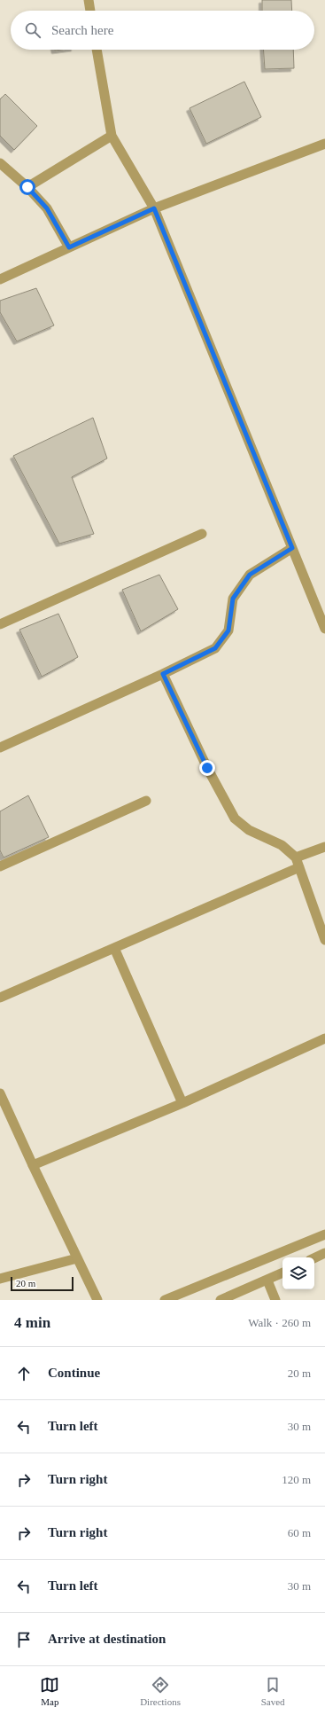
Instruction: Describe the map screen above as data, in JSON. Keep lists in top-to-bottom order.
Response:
{
  "scale_bar": "20 m",
  "page": {
    "search": "Search here",
    "scale": "20 m",
    "heading": ["4 min", "Walk · 260 m"],
    "list": [
      ["Continue", "20 m"],
      ["Turn left", "30 m"],
      ["Turn right", "120 m"],
      ["Turn right", "60 m"],
      ["Turn left", "30 m"],
      "Arrive at destination"
    ],
    "nav": ["Map", "Directions", "Saved"]
  }
}
